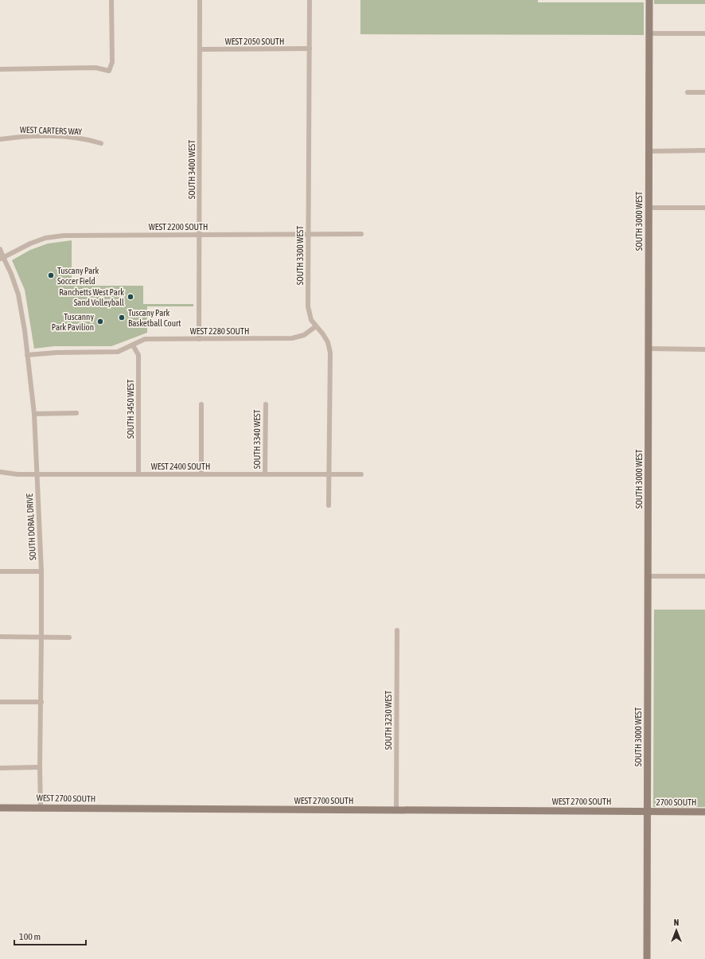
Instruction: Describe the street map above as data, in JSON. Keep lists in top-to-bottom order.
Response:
{
  "streets": {
    "street": [
      "WEST 2050 SOUTH",
      "WEST CARTERS WAY",
      "SOUTH 3400 WEST",
      "SOUTH 3000 WEST",
      "WEST 2200 SOUTH",
      "SOUTH 3300 WEST",
      "WEST 2280 SOUTH",
      "SOUTH 3450 WEST",
      "SOUTH 3340 WEST",
      "WEST 2400 SOUTH",
      "SOUTH DORAL DRIVE",
      "SOUTH 3230 WEST",
      "WEST 2700 SOUTH",
      "2700 SOUTH"
    ]
  },
  "crossings": [
    ["WEST 2050 SOUTH", "SOUTH 3400 WEST"],
    ["WEST 2050 SOUTH", "SOUTH 3300 WEST"],
    ["SOUTH 3400 WEST", "WEST 2200 SOUTH"],
    ["SOUTH 3400 WEST", "WEST 2280 SOUTH"],
    ["SOUTH 3000 WEST", "WEST 2700 SOUTH"],
    ["SOUTH 3000 WEST", "2700 SOUTH"],
    ["WEST 2200 SOUTH", "SOUTH 3300 WEST"],
    ["WEST 2200 SOUTH", "SOUTH DORAL DRIVE"],
    ["SOUTH 3300 WEST", "WEST 2280 SOUTH"],
    ["SOUTH 3300 WEST", "WEST 2400 SOUTH"],
    ["WEST 2280 SOUTH", "SOUTH 3450 WEST"],
    ["WEST 2280 SOUTH", "SOUTH DORAL DRIVE"],
    ["SOUTH 3450 WEST", "WEST 2400 SOUTH"],
    ["SOUTH 3340 WEST", "WEST 2400 SOUTH"],
    ["WEST 2400 SOUTH", "SOUTH DORAL DRIVE"],
    ["SOUTH DORAL DRIVE", "WEST 2700 SOUTH"],
    ["SOUTH 3230 WEST", "WEST 2700 SOUTH"],
    ["WEST 2700 SOUTH", "2700 SOUTH"]
  ],
  "places": [
    "Tuscany Park Soccer Field",
    "Ranchetts West Park Sand Volleyball",
    "Tuscany Park Basketball Court",
    "Tuscanny Park Pavilion"
  ],
  "scale_bar": "100 m",
  "north": "top"
}
